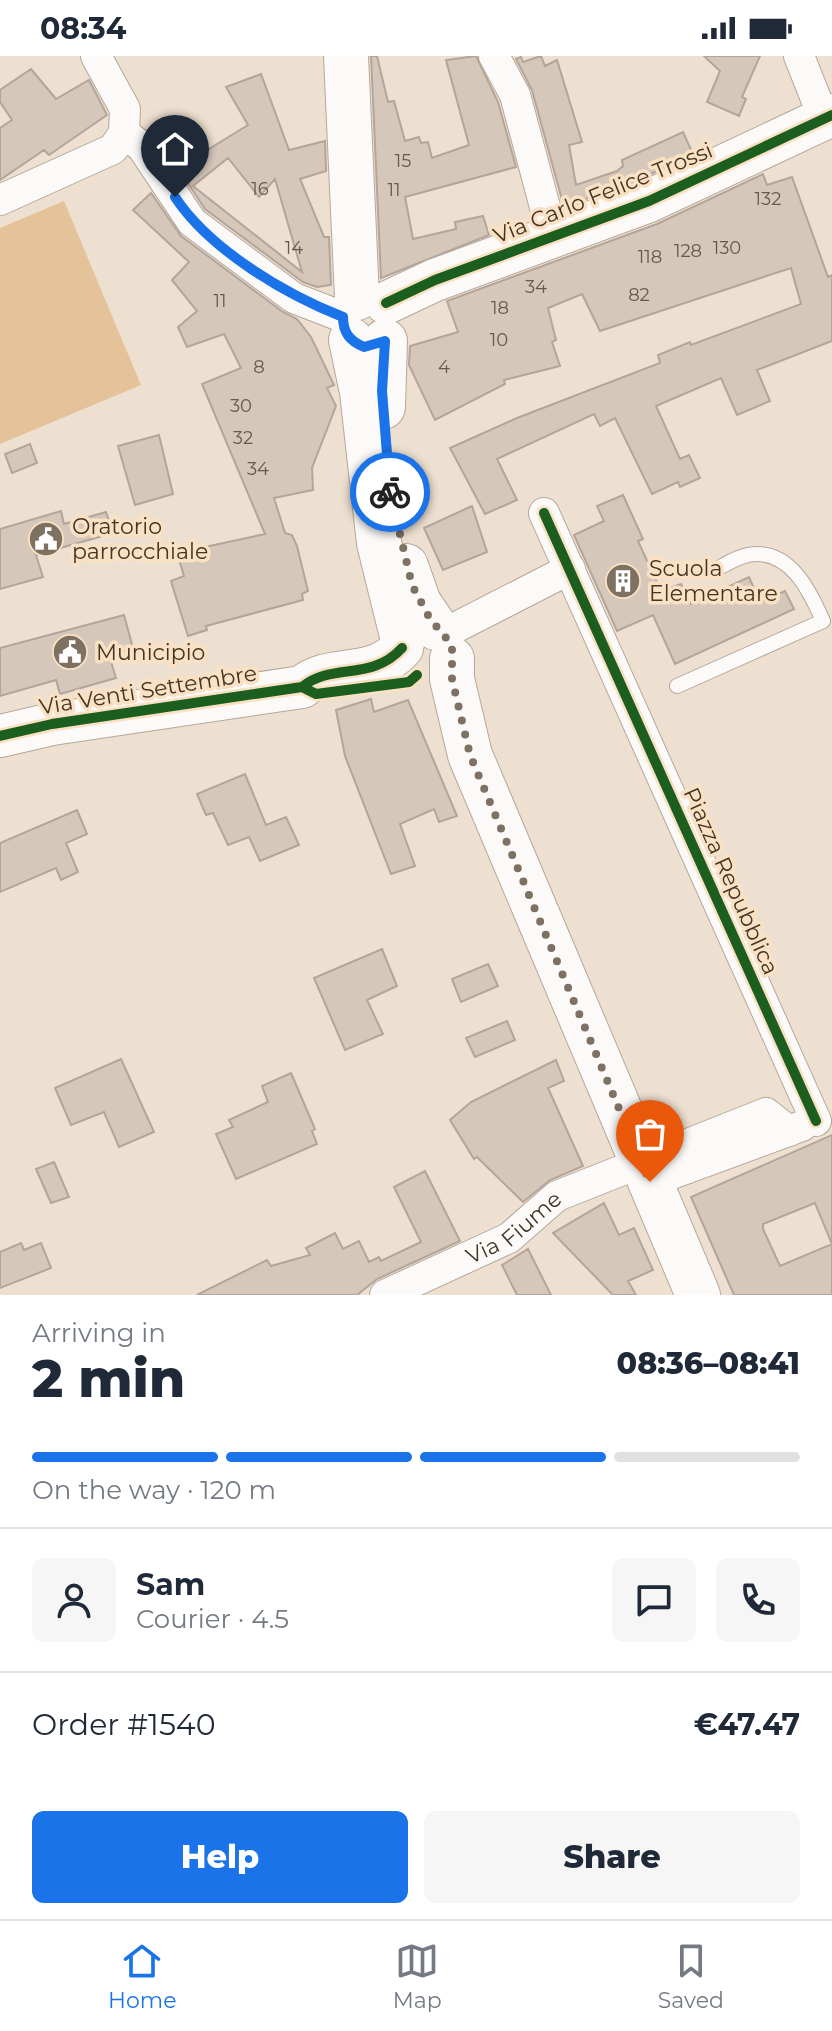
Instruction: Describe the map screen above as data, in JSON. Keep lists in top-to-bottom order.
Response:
{
  "streets": {
    "street": [
      "Via Carlo Felice Trossi",
      "Via Venti Settembre",
      "Piazza Repubblica",
      "Via Fiume"
    ]
  },
  "crossings": [
    ["Piazza Repubblica", "Via Fiume"]
  ],
  "places": {
    "public building": ["Oratorio parrocchiale", "Municipio"],
    "building": ["Scuola Elementare"]
  },
  "house_numbers": [
    "15",
    "16",
    "11",
    "132",
    "14",
    "130",
    "128",
    "118",
    "34",
    "82",
    "11",
    "18",
    "10",
    "8",
    "4",
    "30",
    "32",
    "34"
  ],
  "page": {
    "status": "08:34",
    "heading": ["2 min", "Arriving in", "08:36–08:41"],
    "panel": [
      "Sam",
      "Courier · 4.5",
      "Order #1540",
      "€47.47"
    ],
    "bar": "On the way · 120 m",
    "buttons": ["Help", "Share"],
    "tabs": ["Home", "Map", "Saved"]
  }
}
